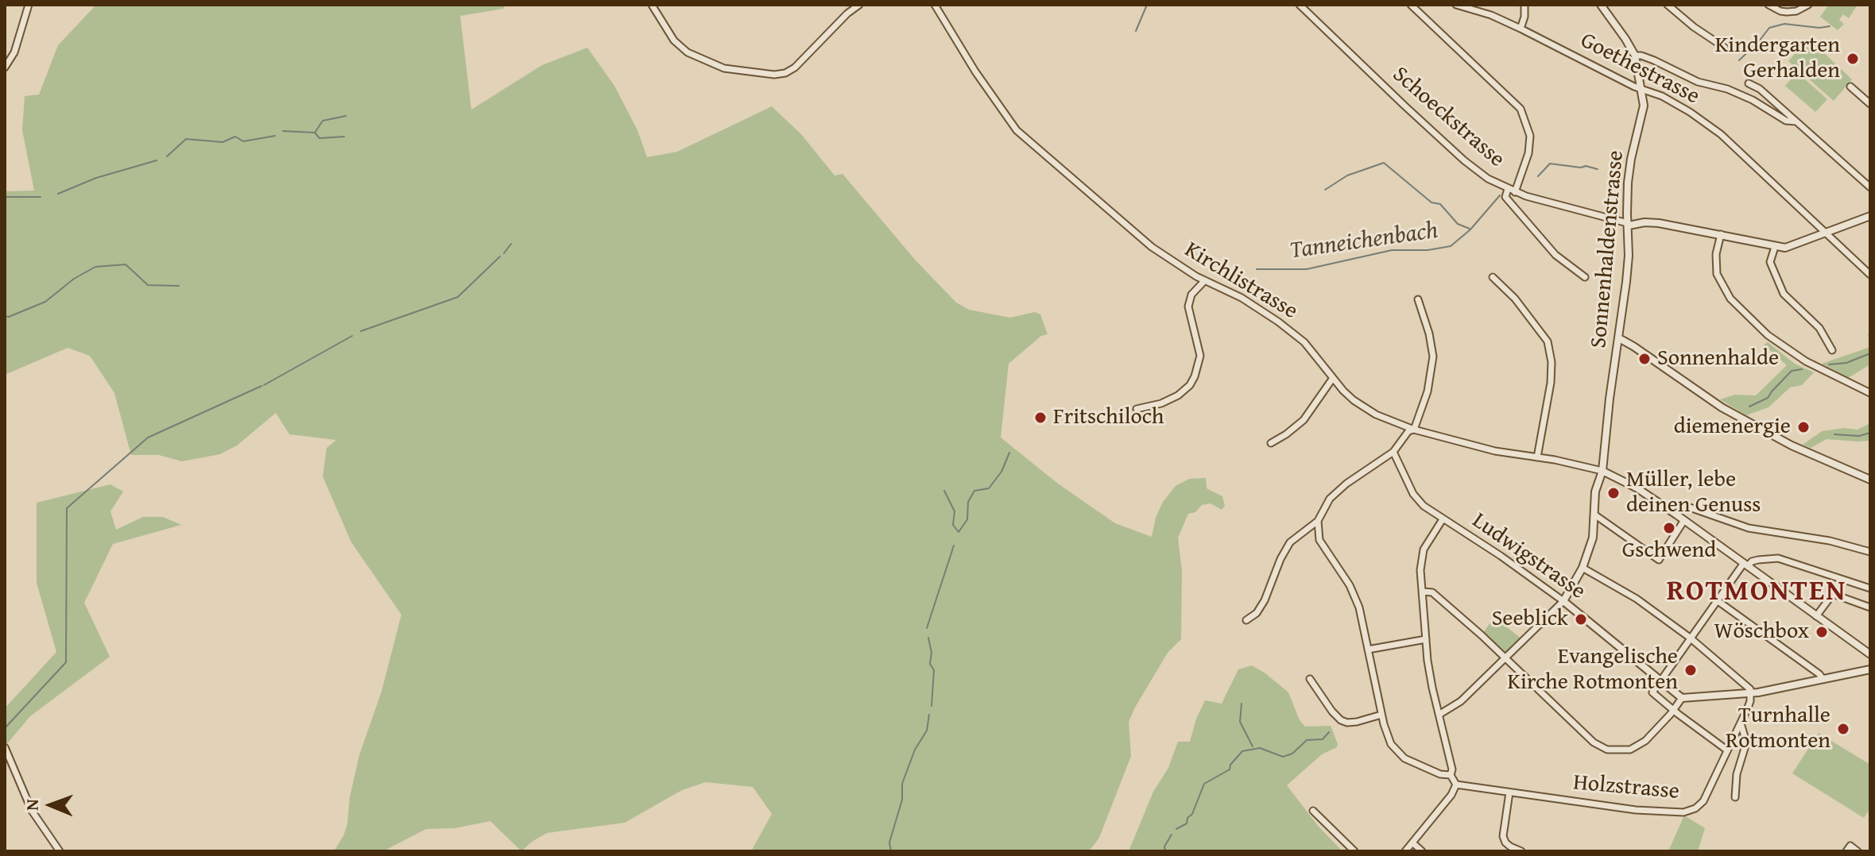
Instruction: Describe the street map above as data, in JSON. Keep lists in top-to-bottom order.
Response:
{
  "streets": {
    "street": [
      "Goethestrasse",
      "Schoeckstrasse",
      "Sonnenhaldenstrasse",
      "Kirchlistrasse",
      "Ludwigstrasse",
      "Holzstrasse"
    ]
  },
  "crossings": [
    ["Goethestrasse", "Sonnenhaldenstrasse"],
    ["Sonnenhaldenstrasse", "Kirchlistrasse"],
    ["Sonnenhaldenstrasse", "Ludwigstrasse"]
  ],
  "districts": ["ROTMONTEN"],
  "water": ["Tanneichenbach"],
  "places": [
    "Kindergarten Gerhalden",
    "Sonnenhalde",
    "Fritschiloch",
    "diemenergie",
    "Müller, lebe deinen Genuss",
    "Gschwend",
    "Seeblick",
    "Wöschbox",
    "Evangelische Kirche Rotmonten",
    "Turnhalle Rotmonten"
  ],
  "north": "left"
}
